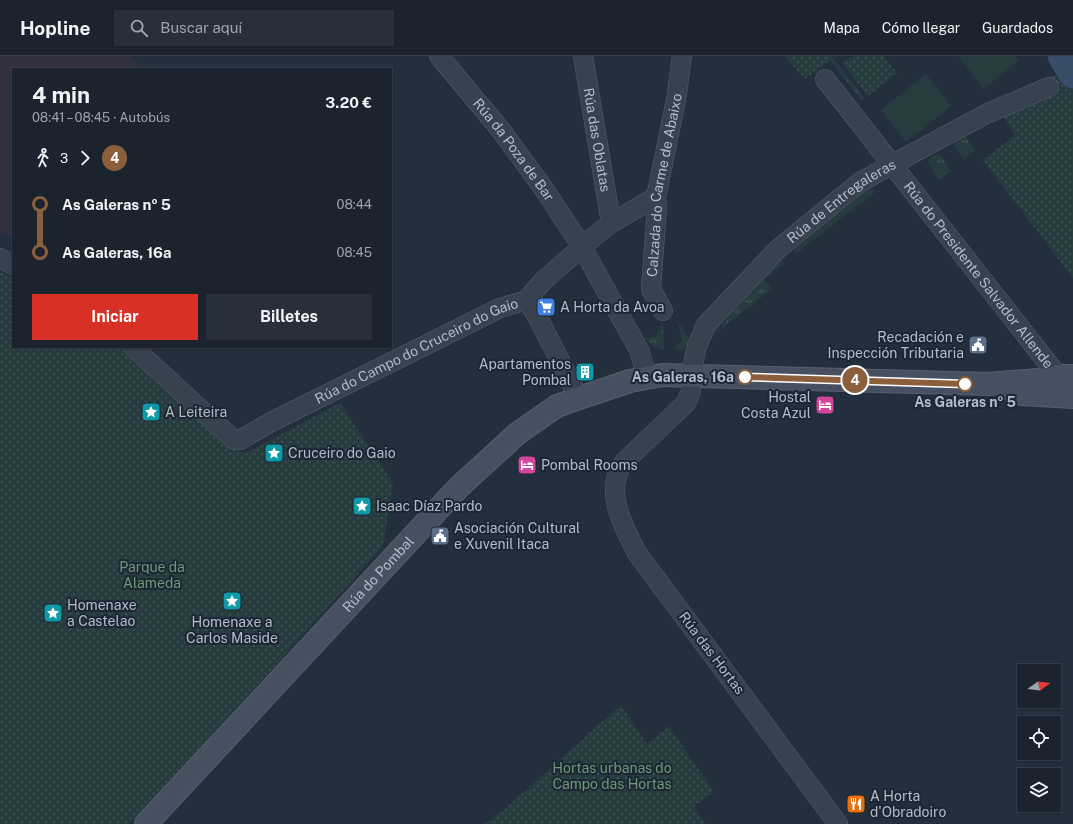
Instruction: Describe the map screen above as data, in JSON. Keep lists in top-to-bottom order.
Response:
{
  "streets": {
    "street": [
      "Rúa das Oblatas",
      "Rúa da Poza de Bar",
      "Calzada do Carme de Abaixo",
      "Rúa de Entregaleras",
      "Rúa do Presidente Salvador Allende",
      "Rúa do Campo do Cruceiro do Gaio",
      "Rúa do Pombal",
      "Rúa das Hortas"
    ]
  },
  "crossings": [
    ["Rúa das Oblatas", "Rúa do Campo do Cruceiro do Gaio"],
    ["Rúa da Poza de Bar", "Rúa do Campo do Cruceiro do Gaio"],
    ["Rúa da Poza de Bar", "Rúa do Pombal"],
    ["Calzada do Carme de Abaixo", "Rúa do Campo do Cruceiro do Gaio"],
    ["Rúa de Entregaleras", "Rúa do Presidente Salvador Allende"],
    ["Rúa de Entregaleras", "Rúa do Pombal"],
    ["Rúa de Entregaleras", "Rúa das Hortas"],
    ["Rúa do Pombal", "Rúa das Hortas"]
  ],
  "parks": ["Parque da Alameda", "Hortas urbanas do Campo das Hortas"],
  "places": {
    "supermarket": ["A Horta da Avoa"],
    "public building": ["Recadación e Inspección Tributaria", "Asociación Cultural e Xuvenil Itaca"],
    "building": ["Apartamentos Pombal"],
    "other": ["As Galeras, 16a", "As Galeras nº 5"],
    "hotel": ["Hostal Costa Azul", "Pombal Rooms"],
    "place": [
      "A Leiteira",
      "Cruceiro do Gaio",
      "Isaac Díaz Pardo",
      "Homenaxe a Carlos Maside",
      "Homenaxe a Castelao"
    ],
    "restaurant": ["A Horta d'Obradoiro"]
  },
  "lines": ["bus line 4"],
  "north": "right",
  "page": {
    "header": "Hopline",
    "search": "Buscar aquí",
    "nav": ["Mapa", "Cómo llegar", "Guardados"],
    "on_map": "4",
    "heading": ["4 min", "08:41 – 08:45 · Autobús", "3.20 €"],
    "legs": ["3", "4"],
    "list": [
      {
        "name": "As Galeras nº 5",
        "value": "08:44"
      },
      {
        "name": "As Galeras, 16a",
        "value": "08:45"
      }
    ],
    "buttons": ["Iniciar", "Billetes"]
  }
}
